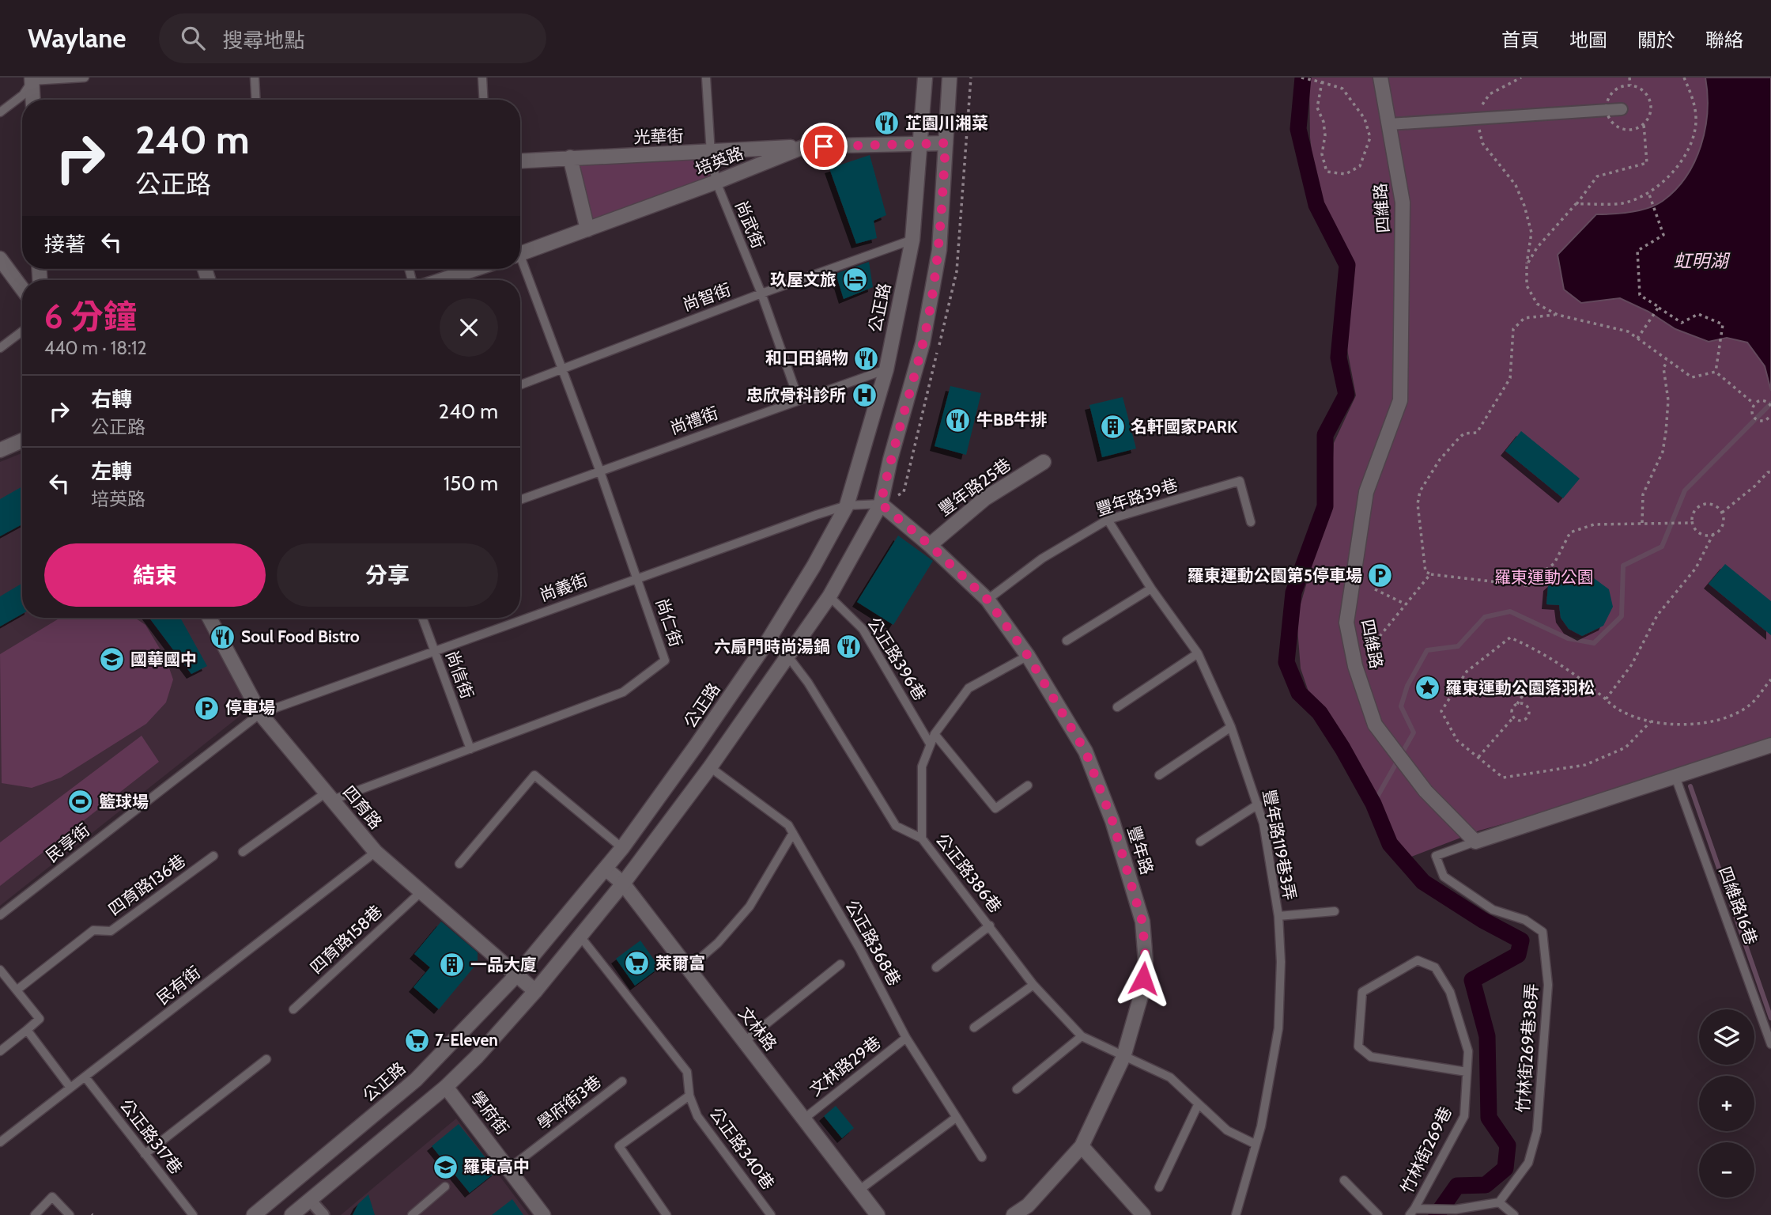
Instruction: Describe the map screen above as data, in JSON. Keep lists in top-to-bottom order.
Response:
{
  "streets": {
    "street": [
      "光華街",
      "培英路",
      "四維路",
      "公正路",
      "豐年路25巷",
      "四育路",
      "豐年路",
      "文林路",
      "學府街"
    ],
    "lane": [
      "尚武街",
      "尚智街",
      "尚禮街",
      "豐年路39巷",
      "尚義街",
      "尚仁街",
      "公正路396巷",
      "尚信街",
      "民享街",
      "豐年路119巷3弄",
      "公正路386巷",
      "四育路136巷",
      "四維路16巷",
      "四育路158巷",
      "公正路368巷",
      "民有街",
      "竹林街269巷38弄",
      "文林路29巷",
      "學府街3巷",
      "公正路317巷",
      "公正路340巷",
      "竹林街269巷"
    ]
  },
  "crossings": [
    ["光華街", "培英路"],
    ["光華街", "尚武街"],
    ["培英路", "尚武街"],
    ["培英路", "公正路"],
    ["四維路", "竹林街269巷38弄"],
    ["尚武街", "尚智街"],
    ["尚武街", "尚禮街"],
    ["尚智街", "公正路"],
    ["尚智街", "尚仁街"],
    ["公正路", "尚禮街"],
    ["公正路", "尚義街"],
    ["公正路", "四育路"],
    ["公正路", "公正路386巷"],
    ["公正路", "文林路"],
    ["尚禮街", "尚仁街"],
    ["豐年路25巷", "豐年路"],
    ["豐年路39巷", "豐年路119巷3弄"],
    ["豐年路39巷", "豐年路"],
    ["尚義街", "尚仁街"],
    ["尚義街", "尚信街"],
    ["尚義街", "四育路"],
    ["尚義街", "民享街"],
    ["尚義街", "豐年路"],
    ["尚仁街", "尚信街"],
    ["尚仁街", "四育路"],
    ["四育路", "民享街"],
    ["四育路", "四育路158巷"],
    ["四育路", "民有街"],
    ["豐年路119巷3弄", "公正路386巷"],
    ["豐年路", "公正路386巷"],
    ["公正路368巷", "文林路29巷"],
    ["民有街", "公正路317巷"],
    ["文林路", "文林路29巷"],
    ["學府街3巷", "學府街"]
  ],
  "water": ["虹明湖"],
  "parks": ["羅東運動公園"],
  "places": {
    "restaurant": [
      "芷園川湘菜",
      "和口田鍋物",
      "牛BB牛排",
      "Soul Food Bistro",
      "六扇門時尚湯鍋"
    ],
    "hotel": ["玖屋文旅"],
    "hospital": ["忠欣骨科診所"],
    "building": ["名軒國家PARK", "一品大廈"],
    "parking": ["羅東運動公園第5停車場", "停車場"],
    "school or university": ["國華國中", "羅東高中"],
    "place": ["羅東運動公園落羽松"],
    "sports": ["籃球場"],
    "supermarket": ["萊爾富", "7-Eleven"]
  },
  "page": {
    "header": "Waylane",
    "search": "搜尋地點",
    "nav": [
      "首頁",
      "地圖",
      "關於",
      "聯絡"
    ],
    "turn": ["240 m", "公正路"],
    "then": "接著",
    "heading": ["6 分鐘", "440 m · 18:12"],
    "list": [
      {
        "name": "右轉",
        "note": "公正路",
        "value": "240 m"
      },
      {
        "name": "左轉",
        "note": "培英路",
        "value": "150 m"
      }
    ],
    "buttons": ["結束", "分享"],
    "map_buttons": ["+", "−"]
  }
}
